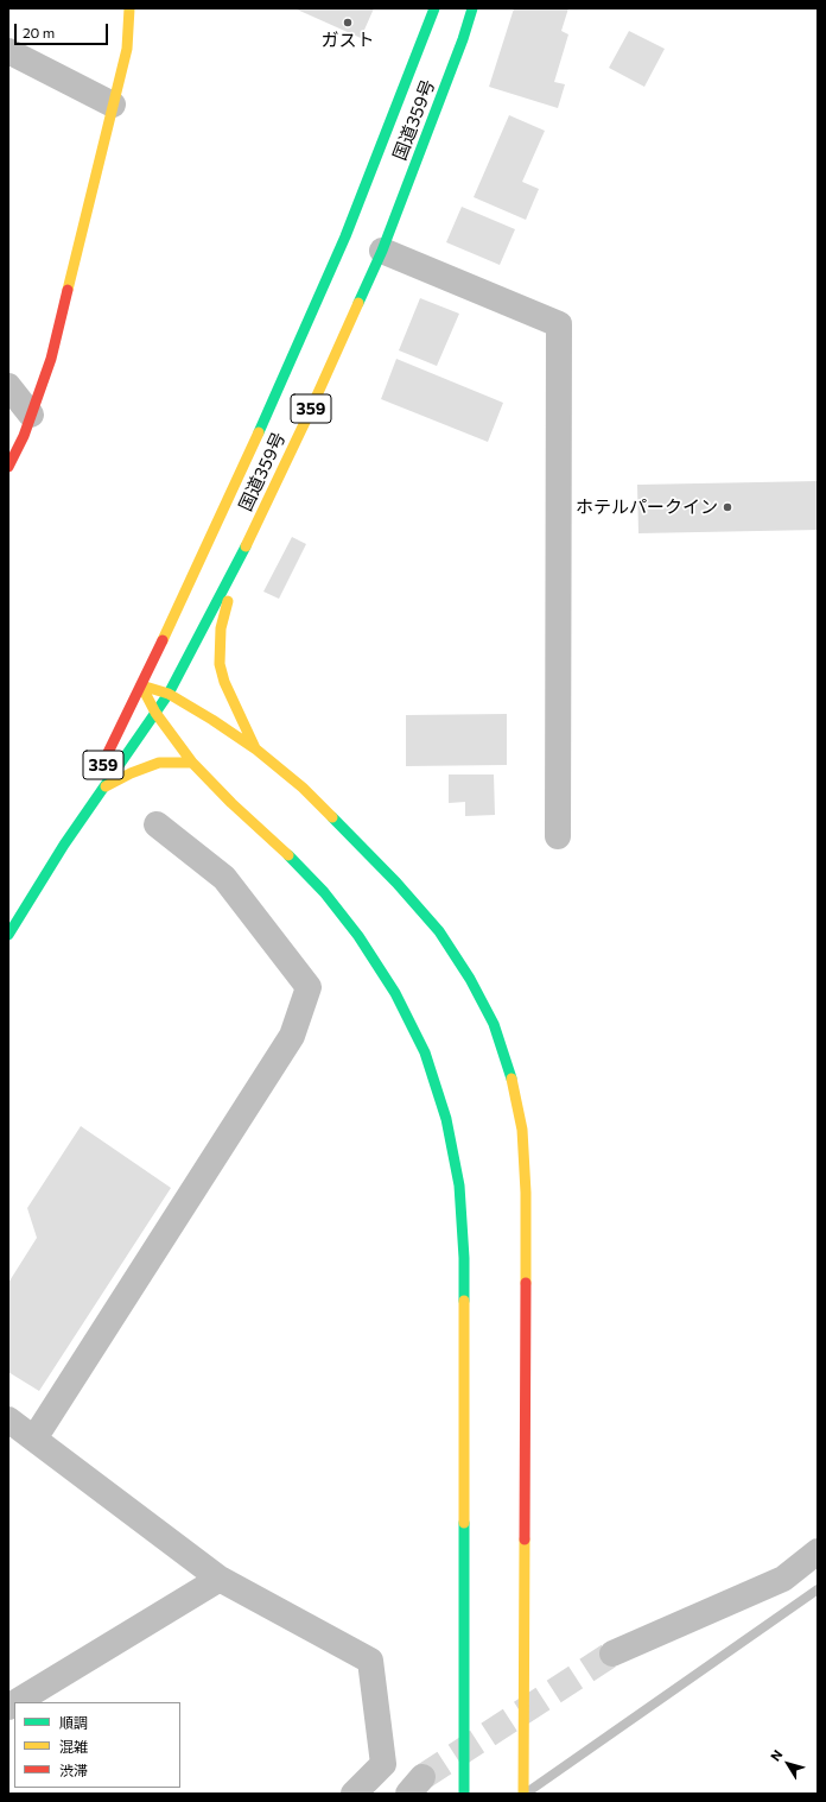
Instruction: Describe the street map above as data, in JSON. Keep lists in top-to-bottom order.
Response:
{
  "streets": {
    "main road": ["国道359号", "359"]
  },
  "places": ["ガスト", "ホテルパークイン"],
  "legend": ["順調", "混雑", "渋滞"],
  "scale_bar": "20 m",
  "north": "top left"
}
